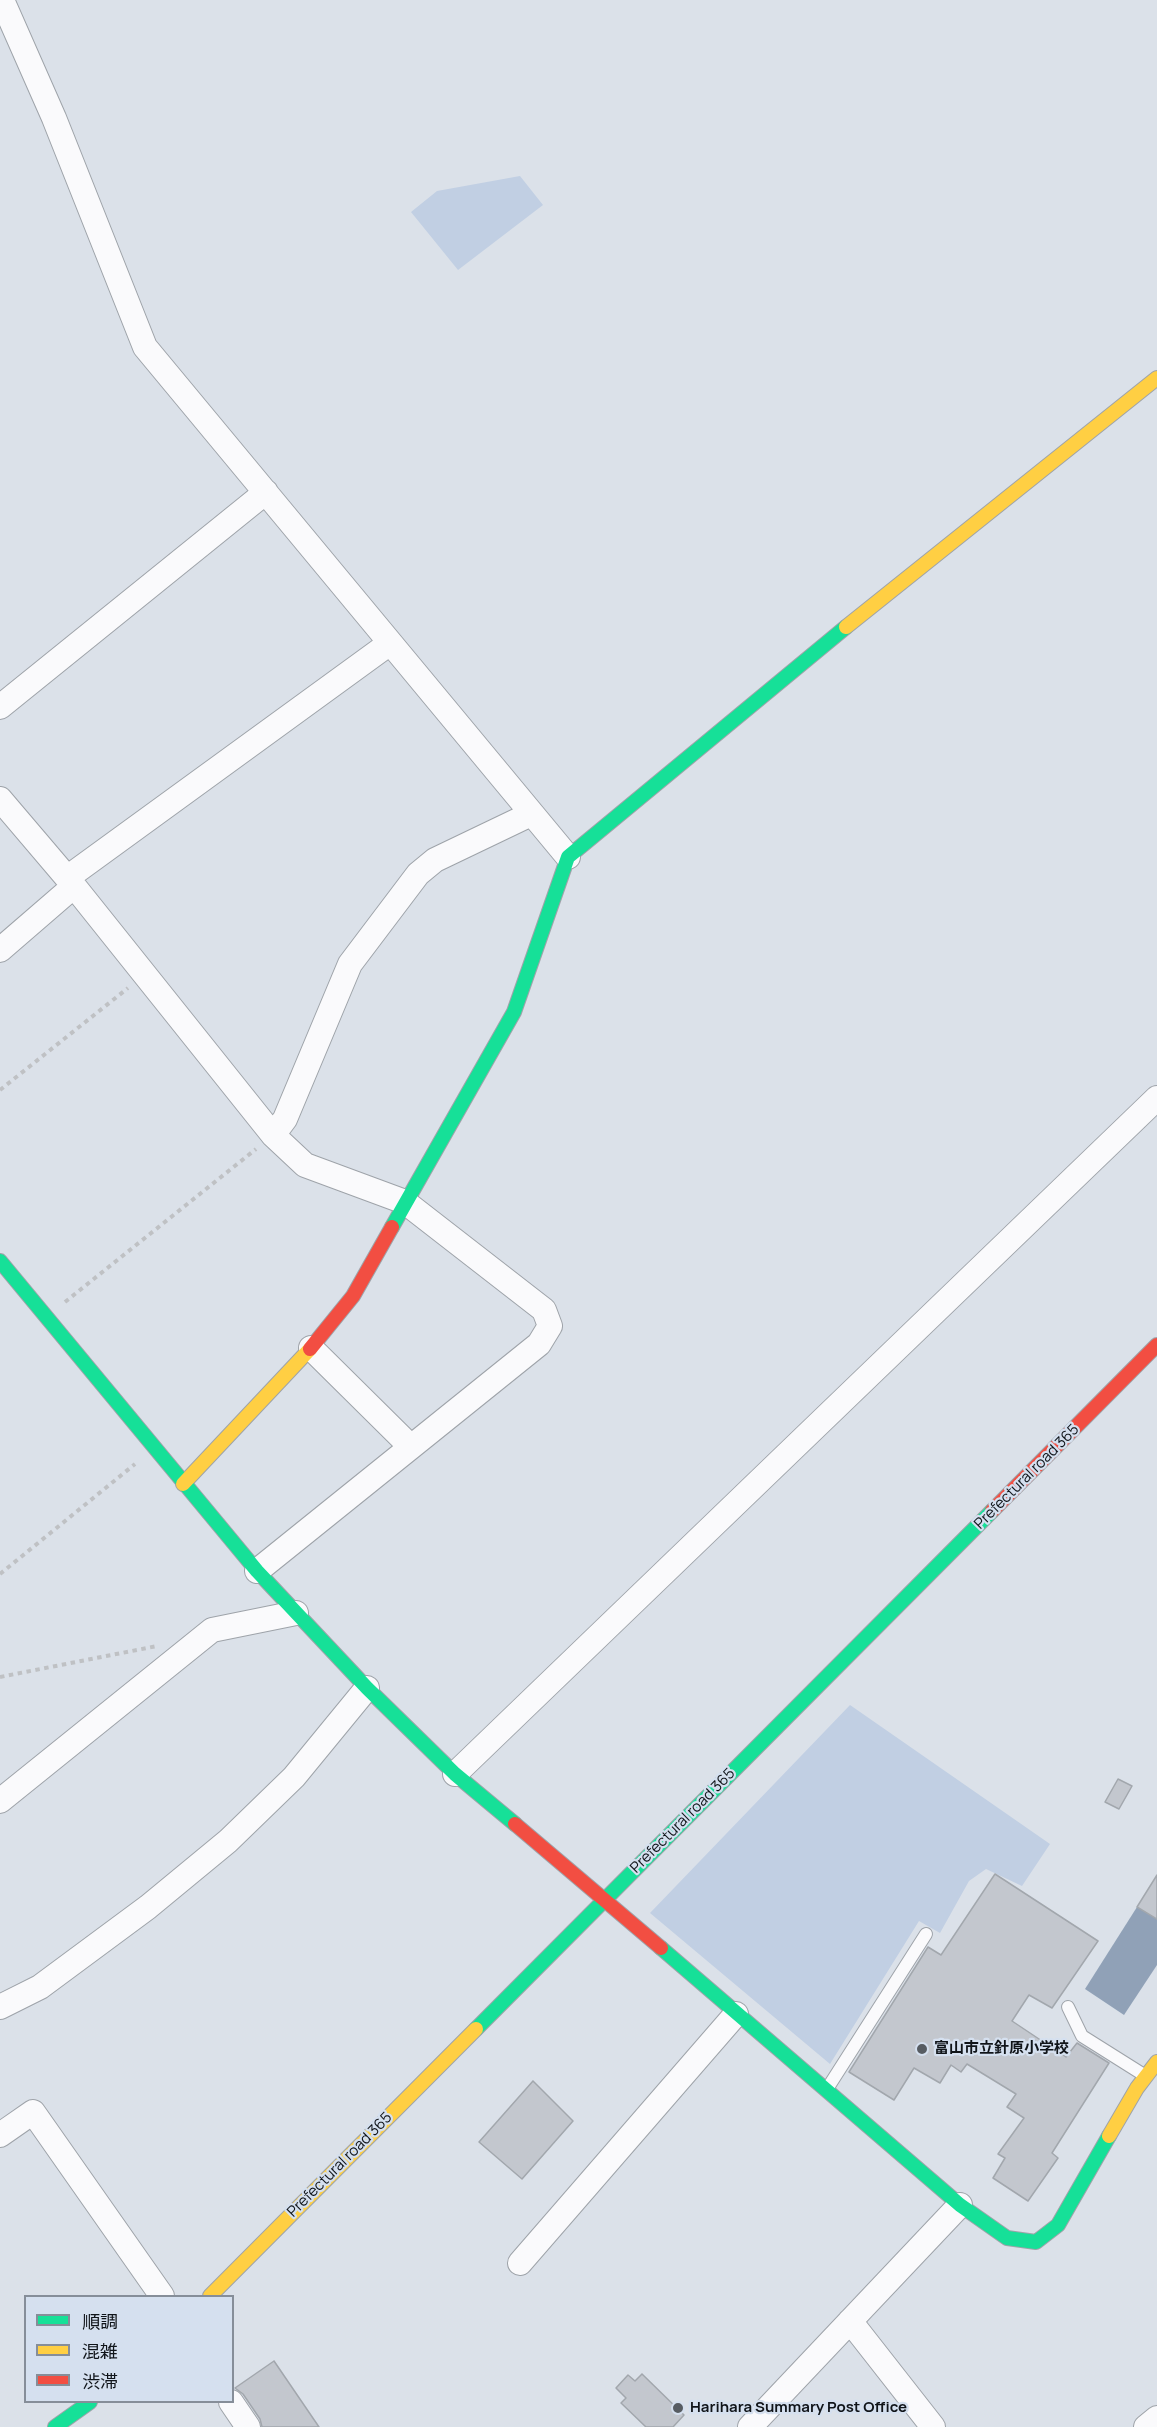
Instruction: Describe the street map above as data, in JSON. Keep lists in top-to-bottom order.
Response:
{
  "streets": {
    "street": ["Prefectural road 365"]
  },
  "places": ["富山市立針原小学校", "Harihara Summary Post Office"],
  "legend": ["順調", "混雑", "渋滞"]
}
